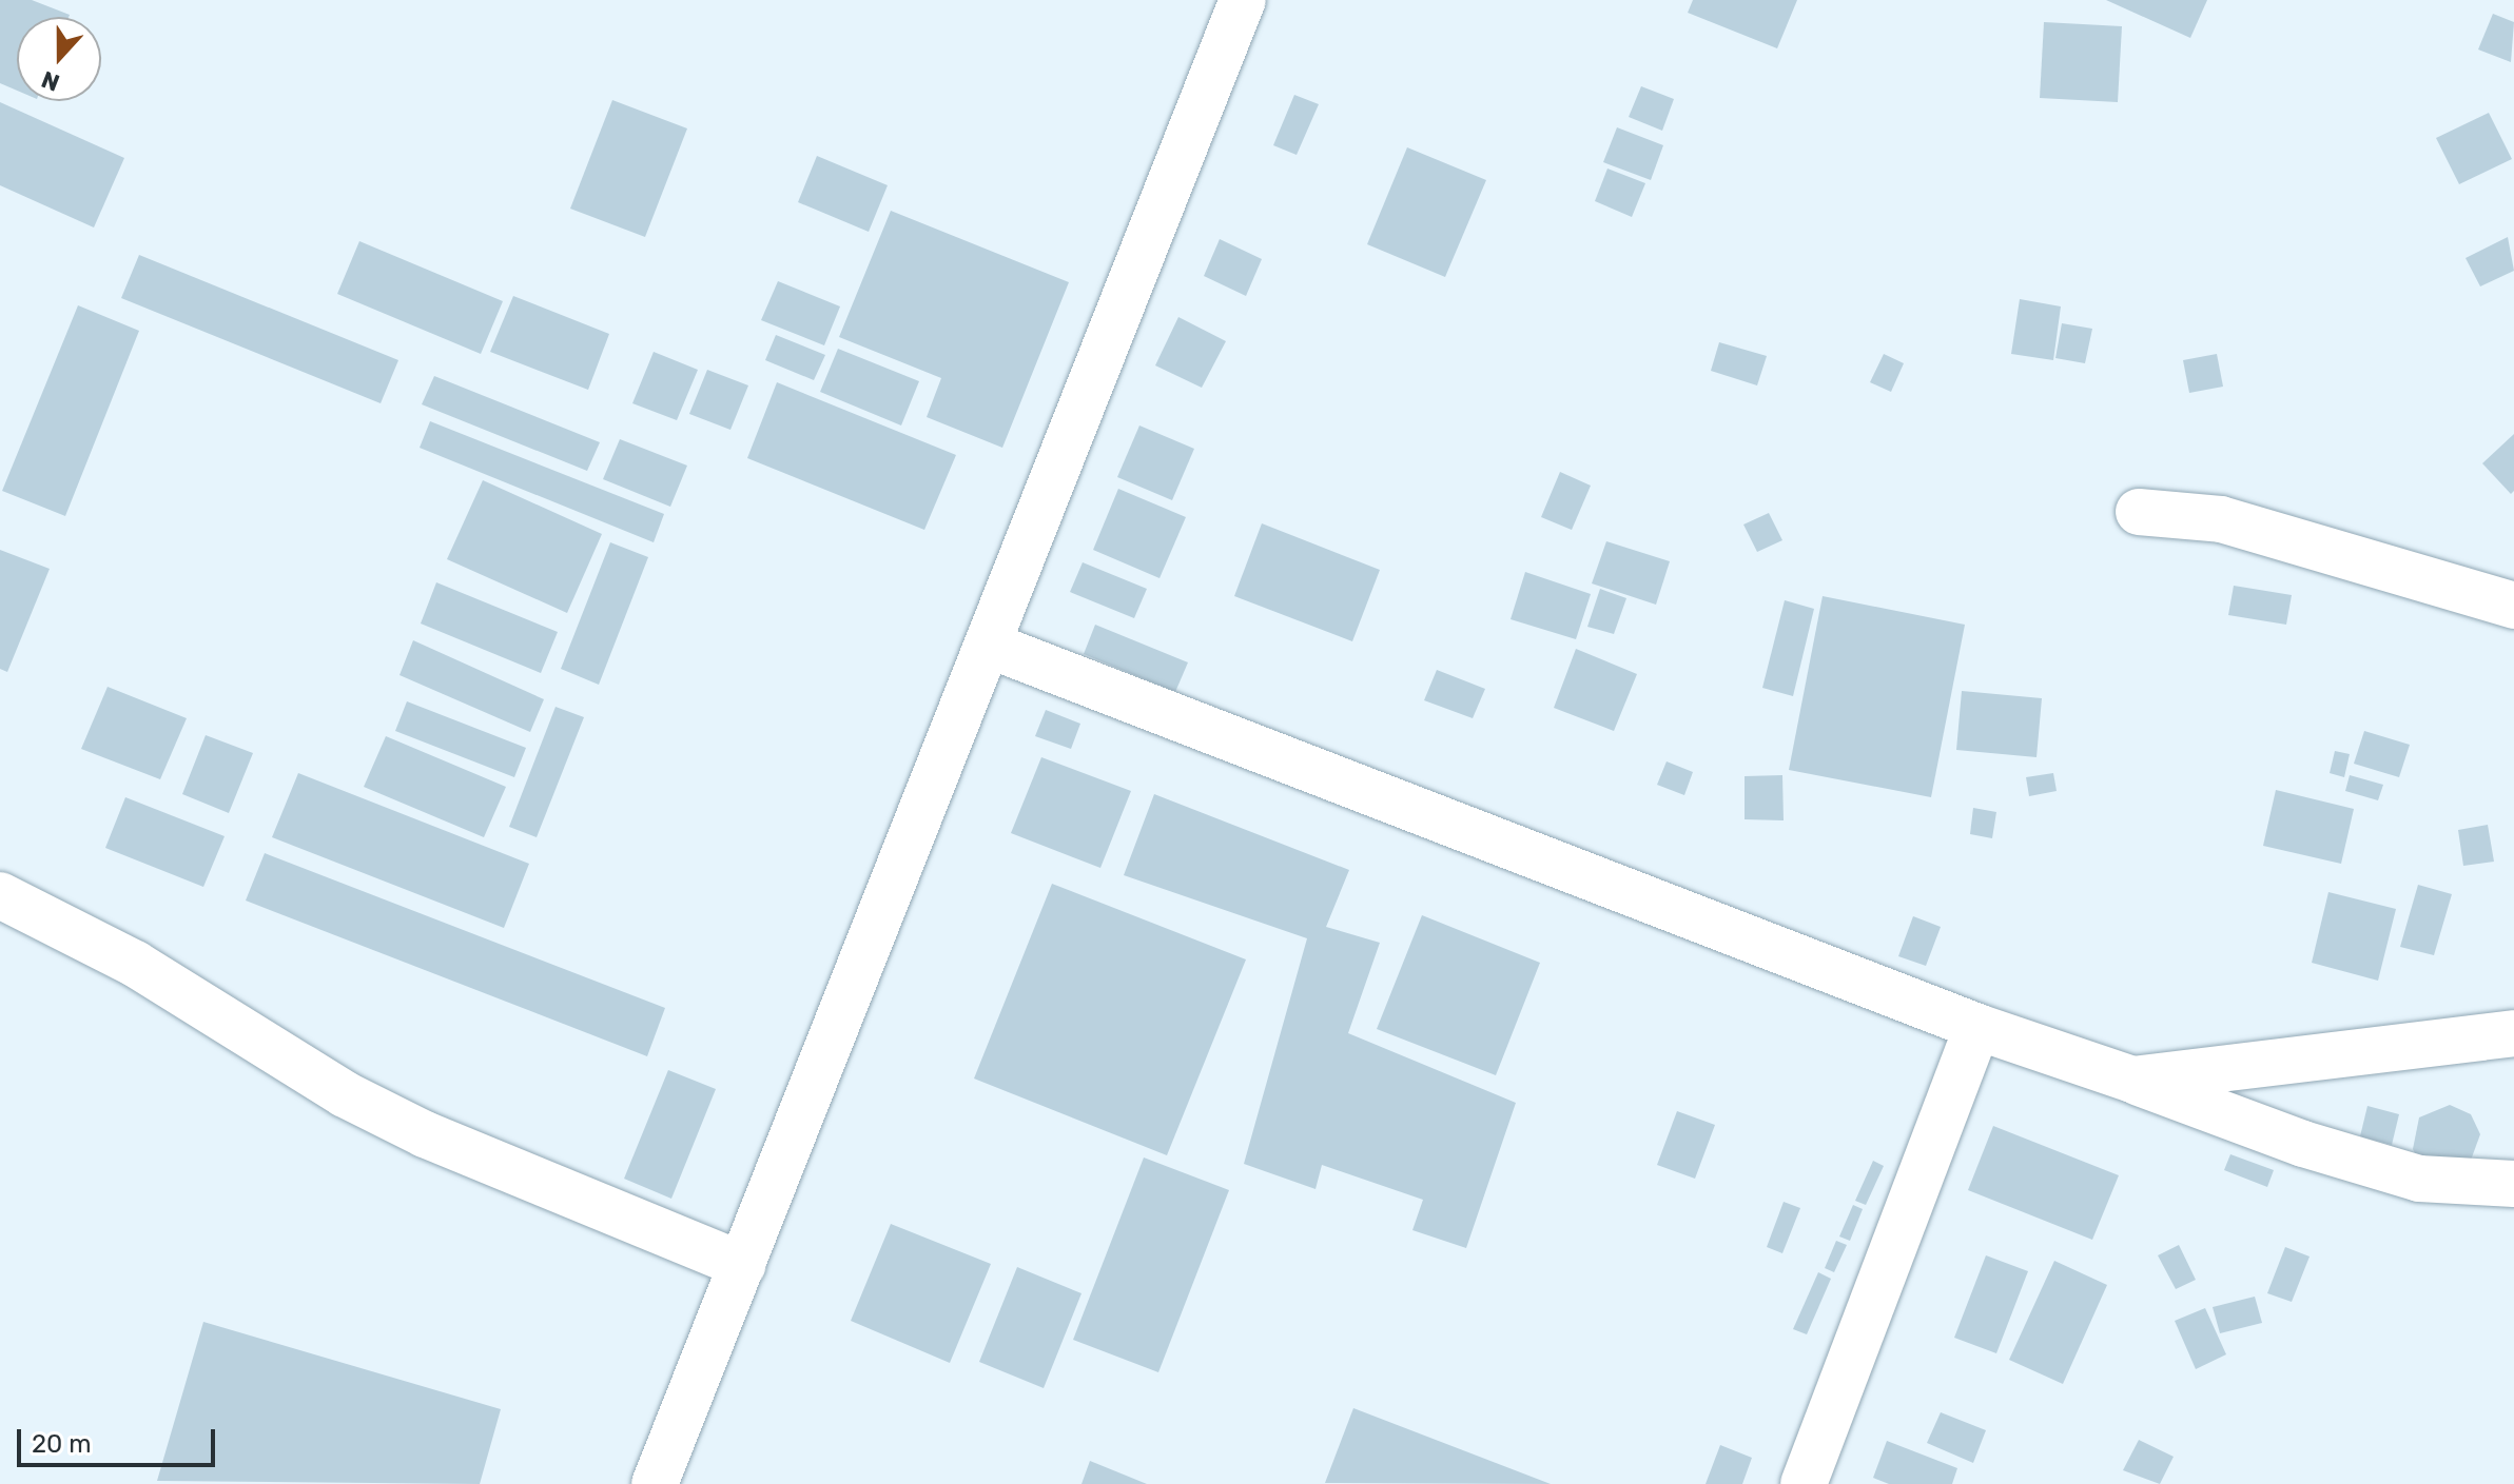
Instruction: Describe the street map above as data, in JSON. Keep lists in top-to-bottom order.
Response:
{
  "scale_bar": "20 m",
  "north": "bottom"
}
